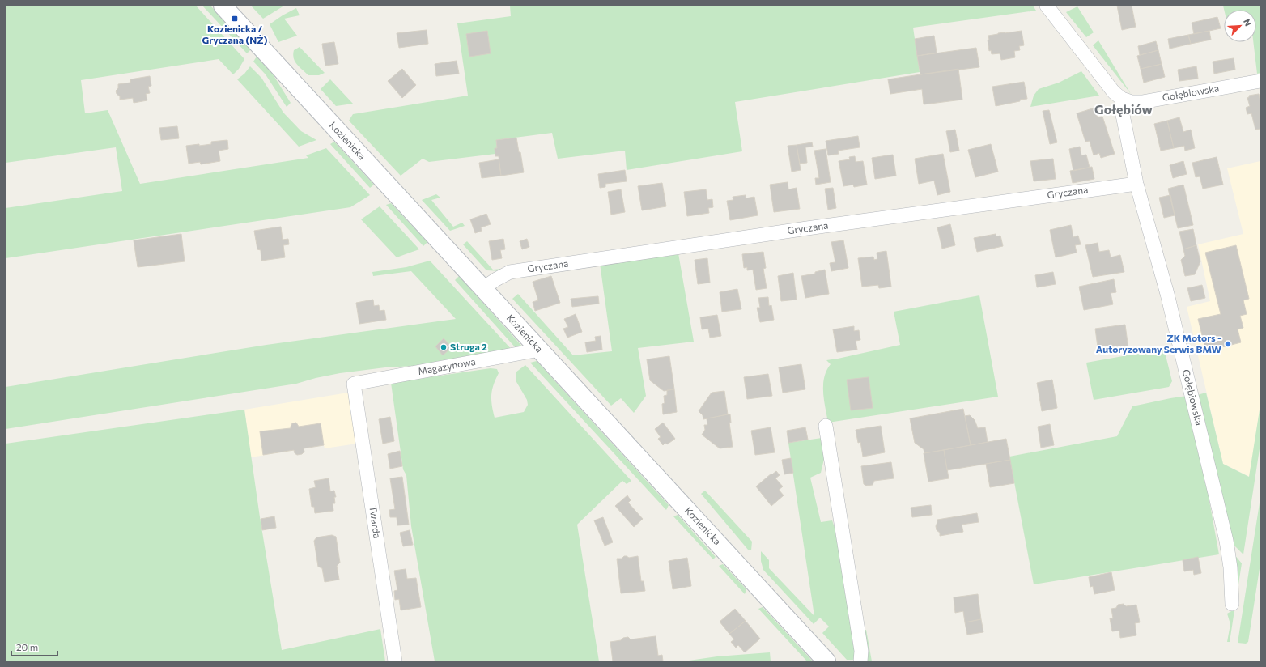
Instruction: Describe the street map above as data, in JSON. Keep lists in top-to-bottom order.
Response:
{
  "streets": {
    "main road": ["Kozienicka"],
    "street": [
      "Gołębiowska",
      "Gryczana",
      "Magazynowa",
      "Twarda"
    ]
  },
  "crossings": [
    ["Gołębiowska", "Gryczana"],
    ["Kozienicka", "Gryczana"],
    ["Kozienicka", "Magazynowa"],
    ["Magazynowa", "Twarda"]
  ],
  "districts": ["Gołębiów"],
  "places": {
    "transit": ["Kozienicka / Gryczana (NŻ)"],
    "other": ["ZK Motors - Autoryzowany Serwis BMW", "Struga 2"]
  },
  "scale_bar": "20 m",
  "north": "top right"
}
